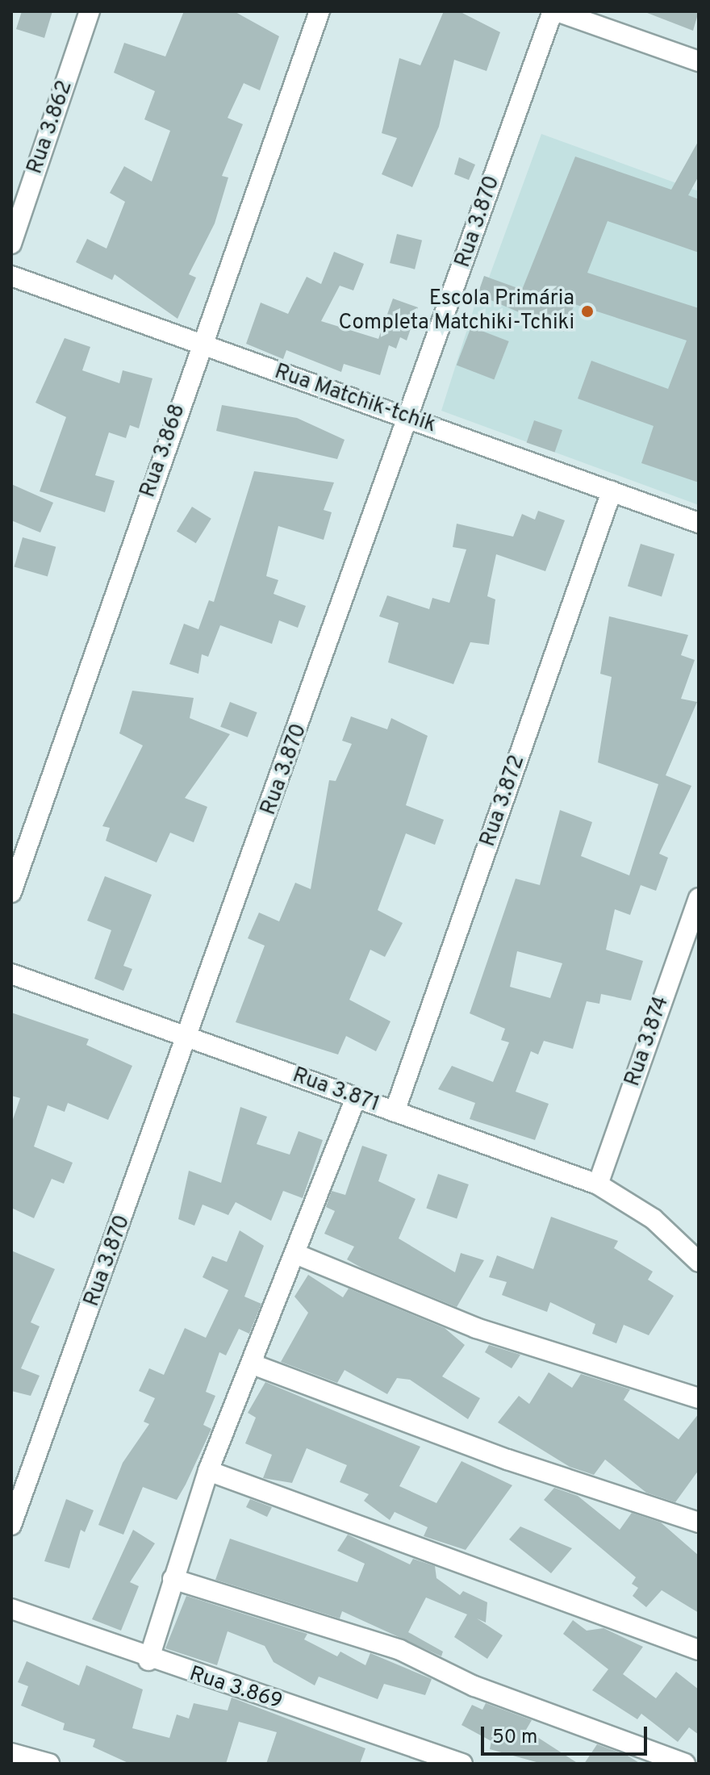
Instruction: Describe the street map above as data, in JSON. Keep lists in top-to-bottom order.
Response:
{
  "streets": {
    "street": [
      "Rua 3.862",
      "Rua 3.870",
      "Rua Matchik-tchik",
      "Rua 3.868",
      "Rua 3.872",
      "Rua 3.874",
      "Rua 3.871",
      "Rua 3.869"
    ]
  },
  "crossings": [
    ["Rua 3.870", "Rua Matchik-tchik"],
    ["Rua 3.870", "Rua 3.871"],
    ["Rua Matchik-tchik", "Rua 3.868"],
    ["Rua Matchik-tchik", "Rua 3.872"],
    ["Rua 3.872", "Rua 3.871"],
    ["Rua 3.874", "Rua 3.871"]
  ],
  "places": ["Escola Primária Completa Matchiki-Tchiki"],
  "scale_bar": "50 m"
}
